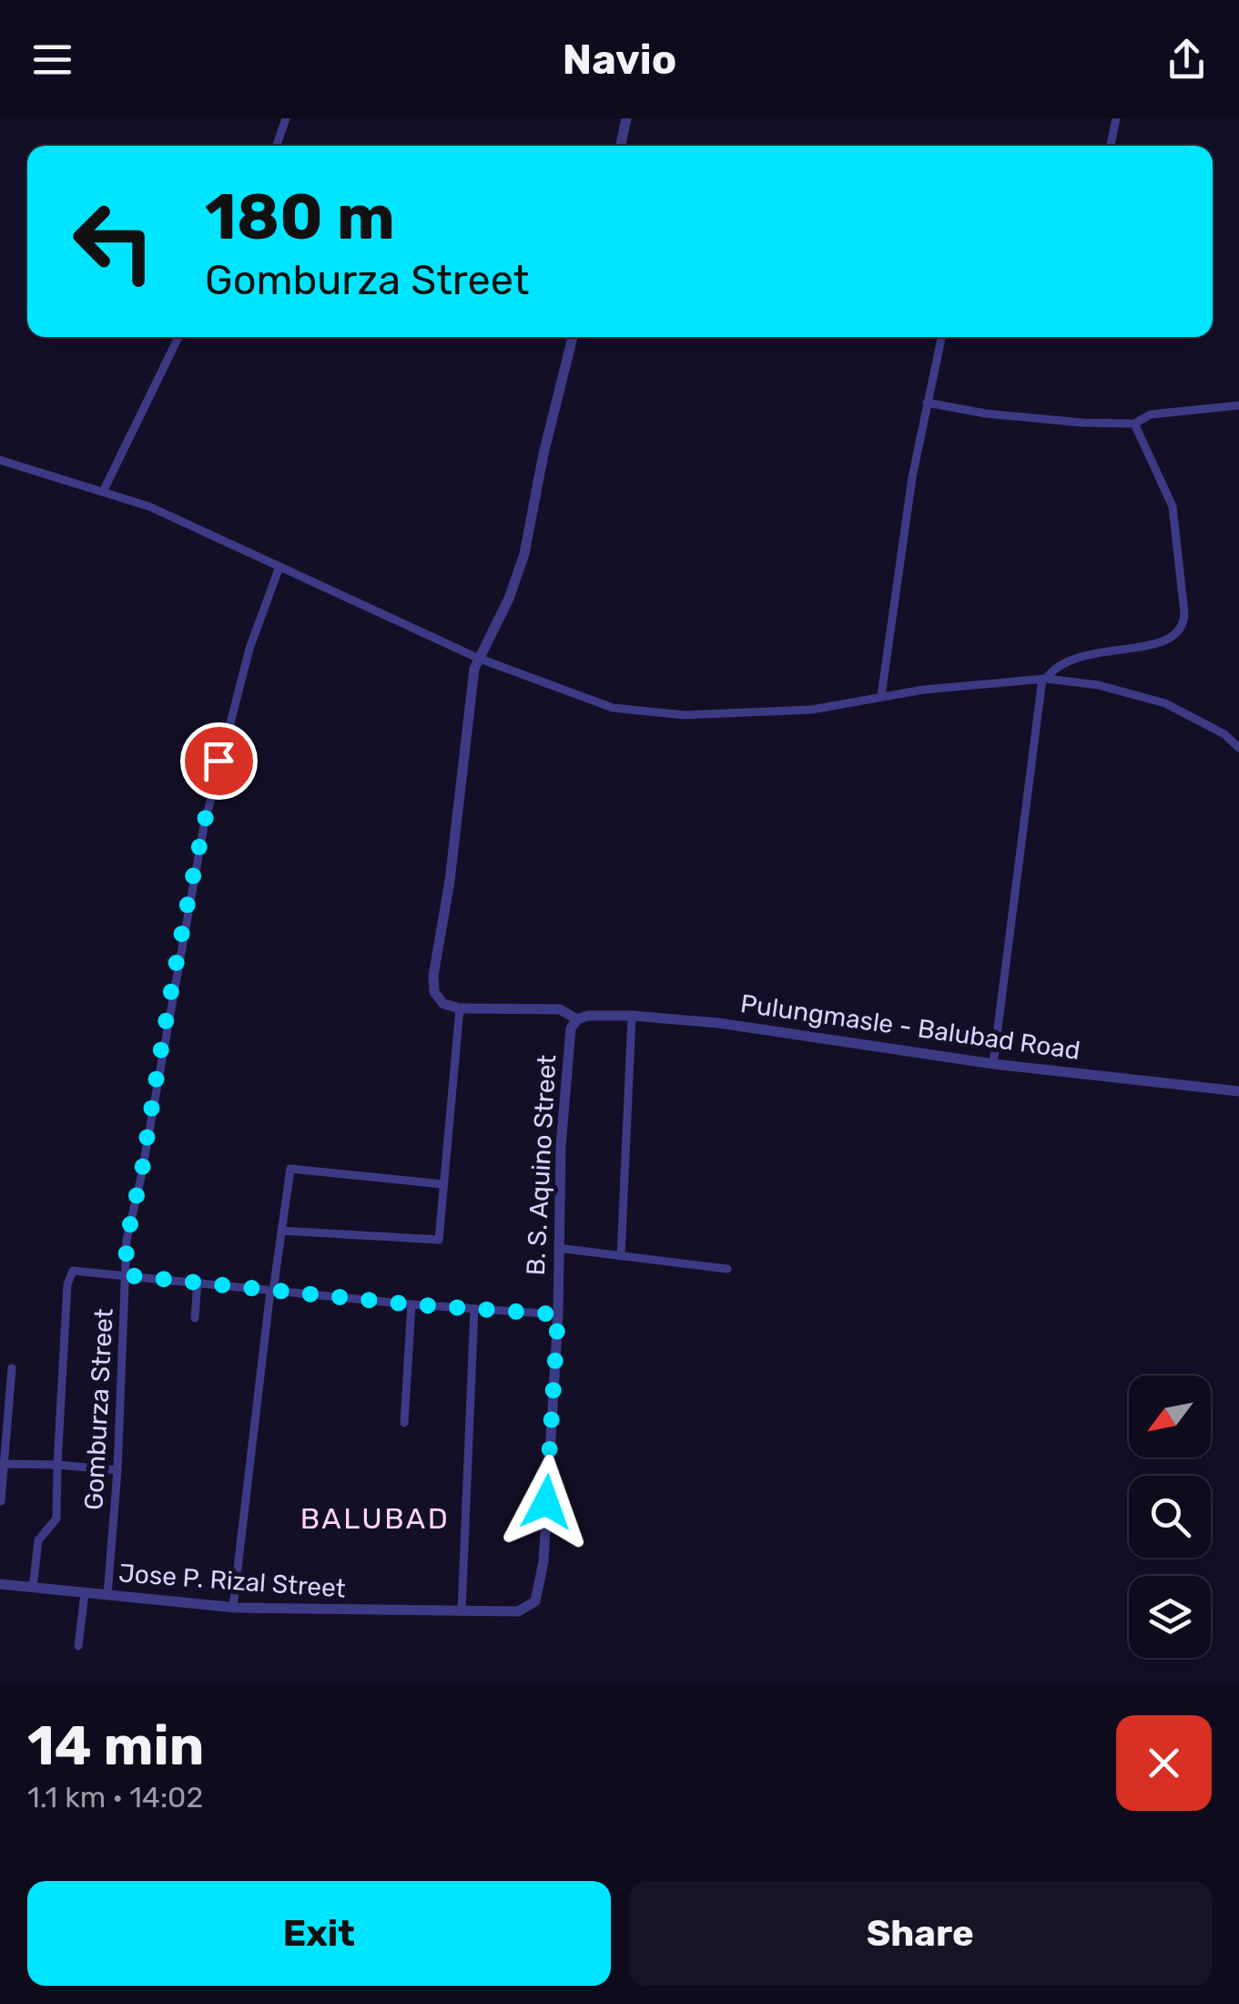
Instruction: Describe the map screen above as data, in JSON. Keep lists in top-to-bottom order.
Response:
{
  "streets": {
    "street": [
      "Pulungmasle - Balubad Road",
      "B. S. Aquino Street",
      "Gomburza Street",
      "Jose P. Rizal Street"
    ]
  },
  "crossings": [
    ["Pulungmasle - Balubad Road", "B. S. Aquino Street"],
    ["B. S. Aquino Street", "Gomburza Street"],
    ["B. S. Aquino Street", "Jose P. Rizal Street"],
    ["Gomburza Street", "Jose P. Rizal Street"]
  ],
  "districts": ["BALUBAD"],
  "north": "bottom left",
  "page": {
    "header": "Navio",
    "turn": ["180 m", "Gomburza Street"],
    "heading": ["14 min", "1.1 km · 14:02"],
    "buttons": ["Exit", "Share"]
  }
}
